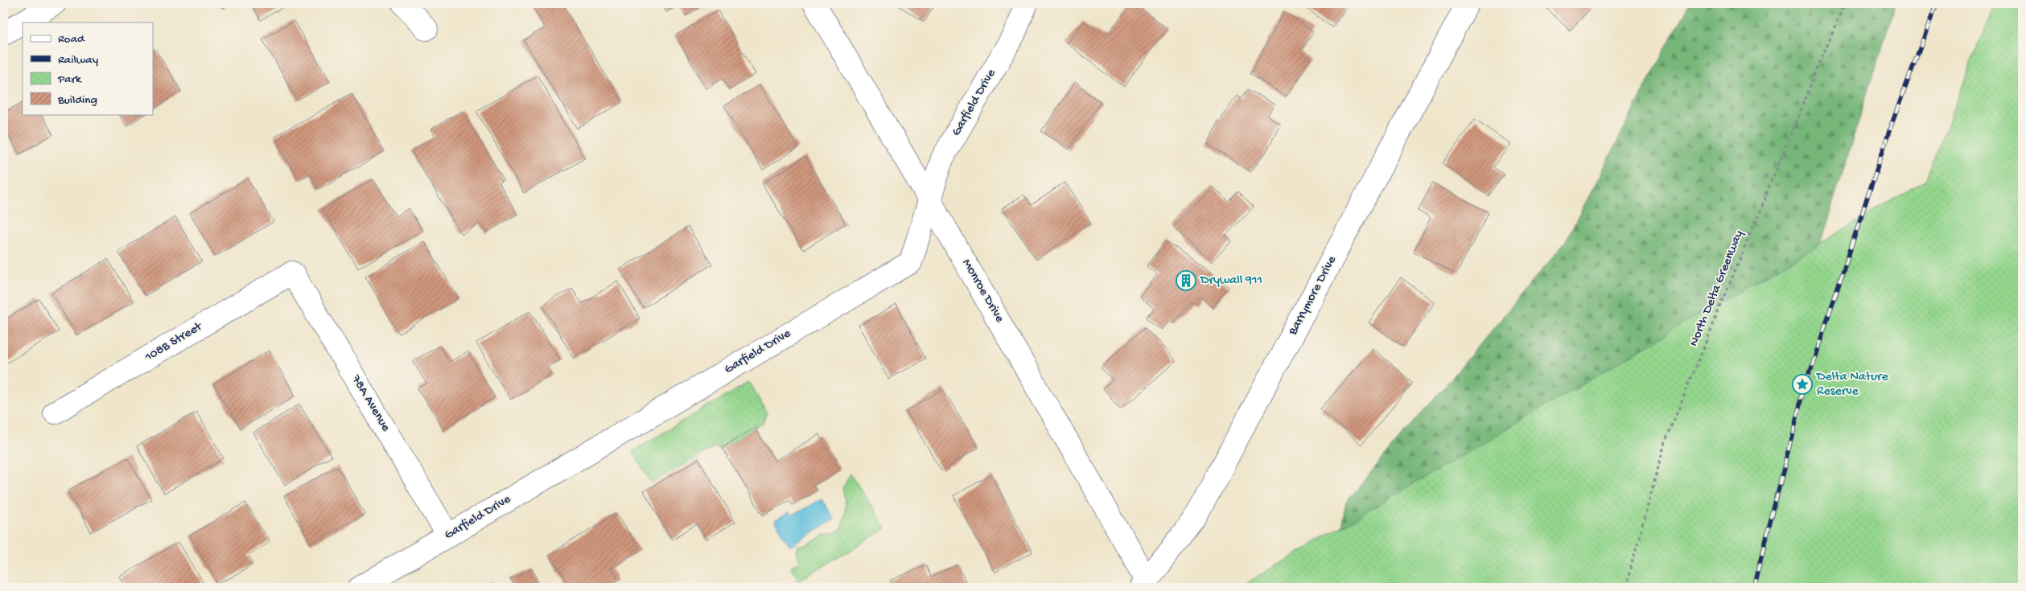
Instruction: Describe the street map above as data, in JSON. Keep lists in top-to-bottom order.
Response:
{
  "streets": {
    "street": [
      "Garfield Drive",
      "Monroe Drive",
      "Barrymore Drive",
      "108B Street",
      "78A Avenue"
    ],
    "path": ["North Delta Greenway"]
  },
  "crossings": [
    ["Garfield Drive", "Monroe Drive"],
    ["Garfield Drive", "78A Avenue"],
    ["Monroe Drive", "Barrymore Drive"],
    ["108B Street", "78A Avenue"]
  ],
  "places": {
    "building": ["Drywall 911"],
    "place": ["Delta Nature Reserve"]
  },
  "legend": [
    "Road",
    "Railway",
    "Park",
    "Building"
  ]
}
